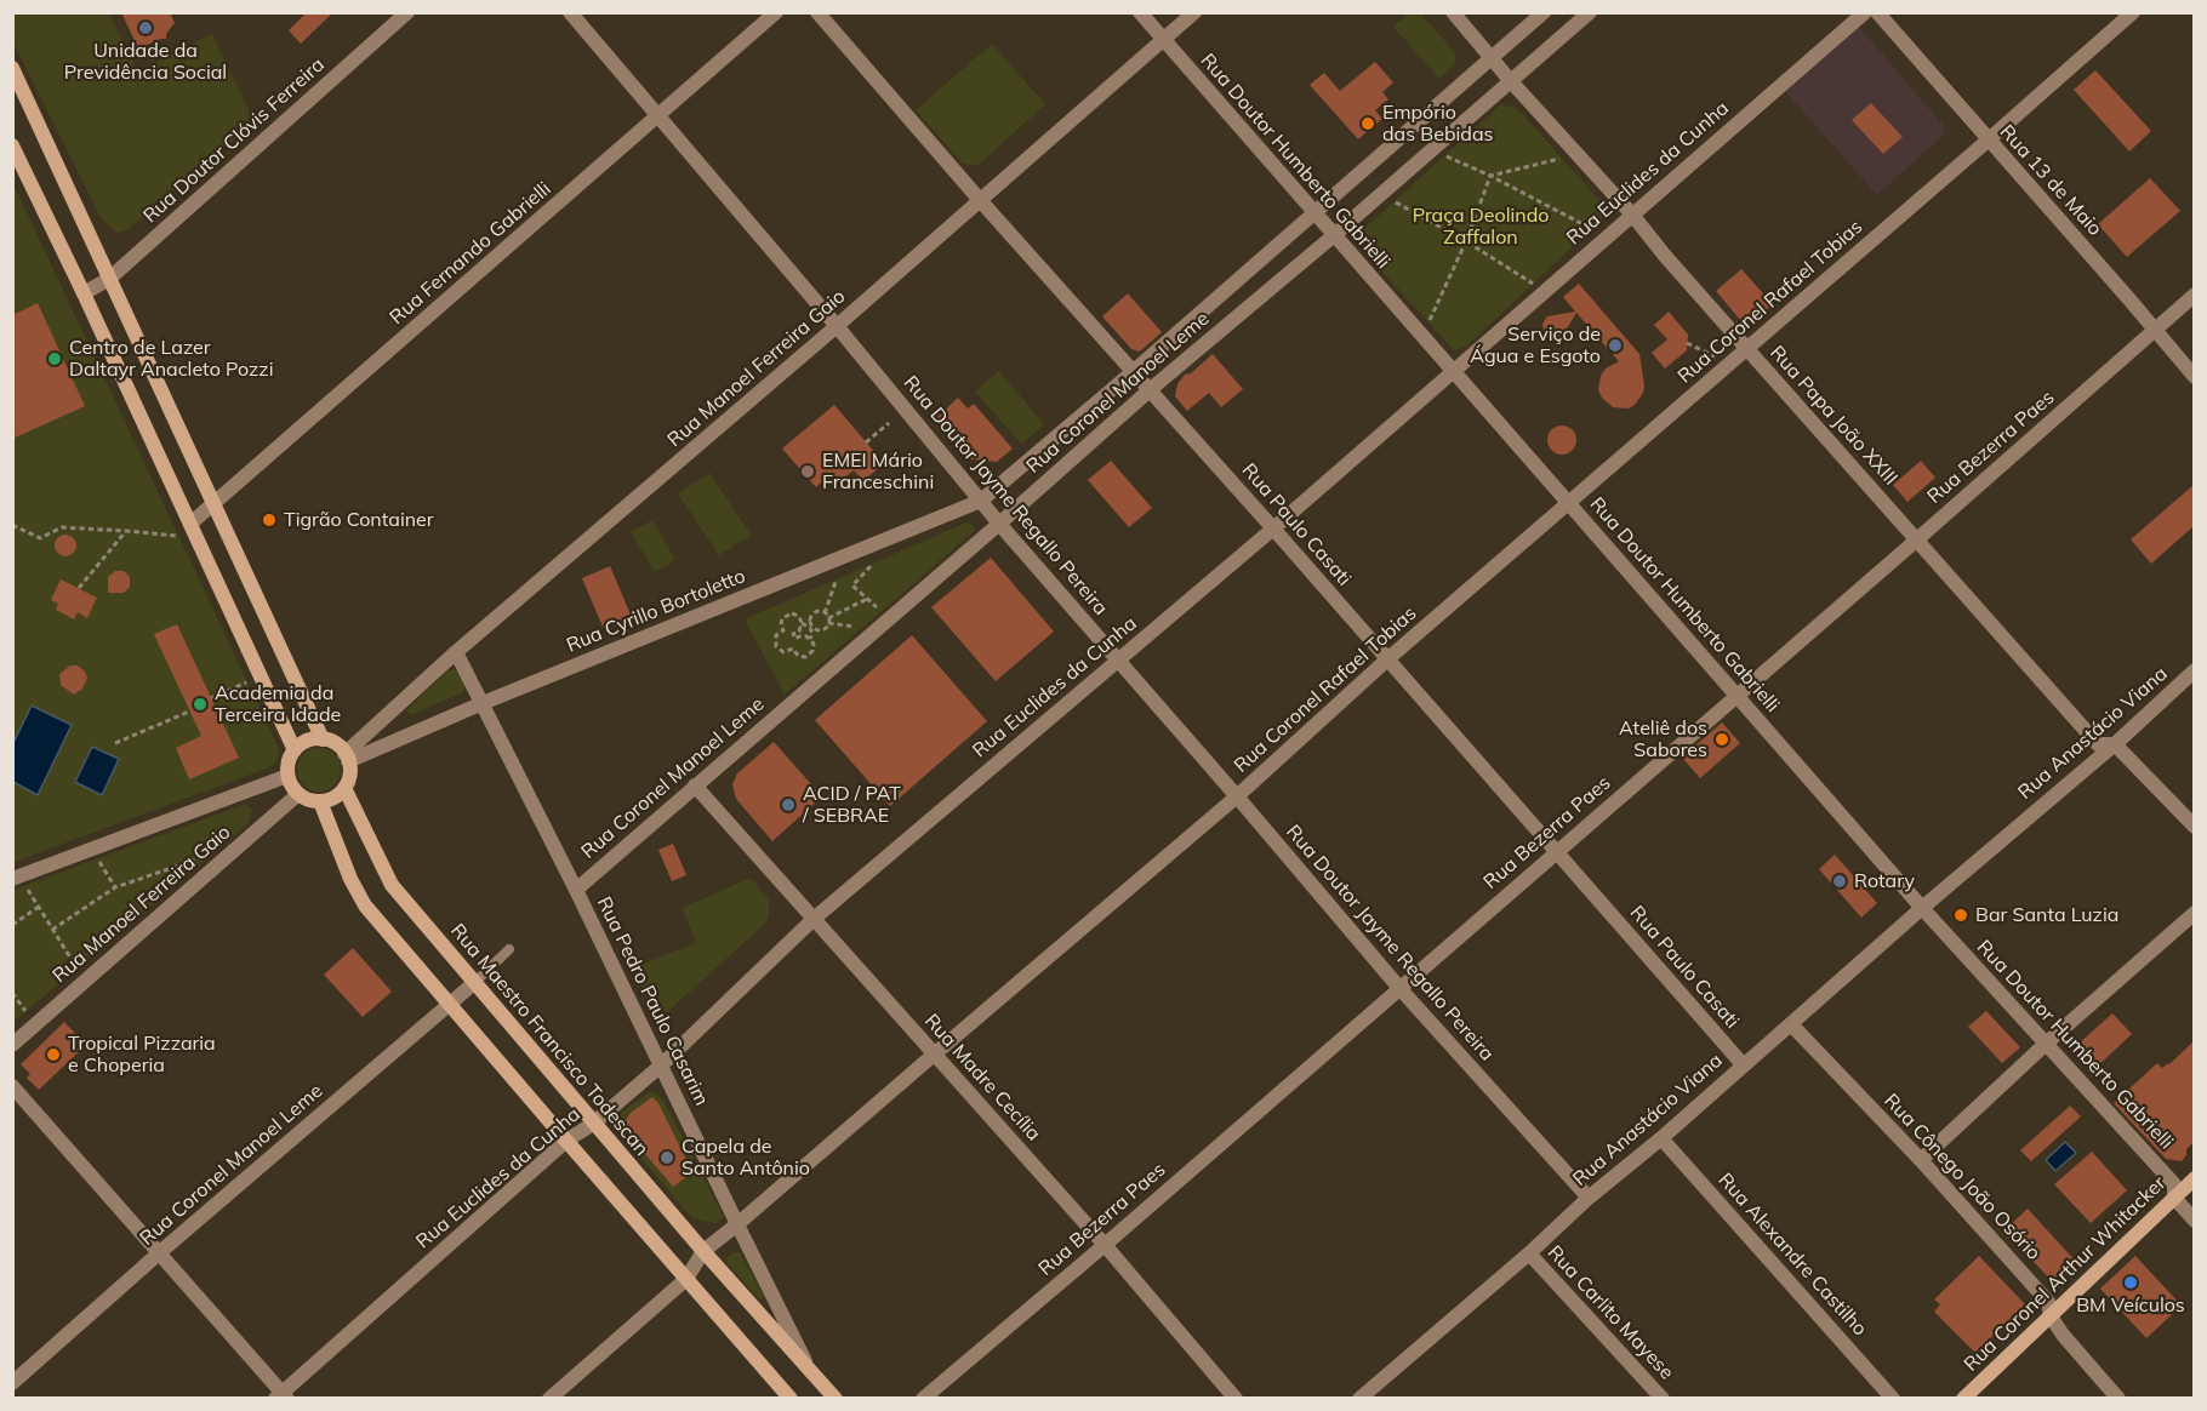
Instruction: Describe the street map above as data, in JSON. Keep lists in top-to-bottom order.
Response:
{
  "streets": {
    "main road": ["Rua Maestro Francisco Todescan", "Rua Coronel Arthur Whitacker"],
    "street": [
      "Rua Doutor Clóvis Ferreira",
      "Rua Doutor Humberto Gabrielli",
      "Rua Euclides da Cunha",
      "Rua 13 de Maio",
      "Rua Fernando Gabrielli",
      "Rua Coronel Rafael Tobias",
      "Rua Manoel Ferreira Gaio",
      "Rua Coronel Manoel Leme",
      "Rua Papa João XXIII",
      "Rua Bezerra Paes",
      "Rua Doutor Jayme Regallo Pereira",
      "Rua Paulo Casati",
      "Rua Cyrillo Bortoletto",
      "Rua Anastácio Viana",
      "Rua Pedro Paulo Casarim",
      "Rua Madre Cecília",
      "Rua Cônego João Osório",
      "Rua Alexandre Castilho",
      "Rua Carlito Mayese"
    ]
  },
  "crossings": [
    ["Rua Doutor Humberto Gabrielli", "Rua Euclides da Cunha"],
    ["Rua Doutor Humberto Gabrielli", "Rua Coronel Rafael Tobias"],
    ["Rua Doutor Humberto Gabrielli", "Rua Manoel Ferreira Gaio"],
    ["Rua Doutor Humberto Gabrielli", "Rua Coronel Manoel Leme"],
    ["Rua Doutor Humberto Gabrielli", "Rua Bezerra Paes"],
    ["Rua Doutor Humberto Gabrielli", "Rua Anastácio Viana"],
    ["Rua Doutor Humberto Gabrielli", "Rua Coronel Arthur Whitacker"],
    ["Rua Euclides da Cunha", "Rua Papa João XXIII"],
    ["Rua Euclides da Cunha", "Rua Doutor Jayme Regallo Pereira"],
    ["Rua Euclides da Cunha", "Rua Paulo Casati"],
    ["Rua Euclides da Cunha", "Rua Pedro Paulo Casarim"],
    ["Rua Euclides da Cunha", "Rua Maestro Francisco Todescan"],
    ["Rua Euclides da Cunha", "Rua Madre Cecília"],
    ["Rua 13 de Maio", "Rua Coronel Rafael Tobias"],
    ["Rua 13 de Maio", "Rua Bezerra Paes"],
    ["Rua Fernando Gabrielli", "Rua Doutor Jayme Regallo Pereira"],
    ["Rua Coronel Rafael Tobias", "Rua Papa João XXIII"],
    ["Rua Coronel Rafael Tobias", "Rua Doutor Jayme Regallo Pereira"],
    ["Rua Coronel Rafael Tobias", "Rua Paulo Casati"],
    ["Rua Coronel Rafael Tobias", "Rua Pedro Paulo Casarim"],
    ["Rua Coronel Rafael Tobias", "Rua Maestro Francisco Todescan"],
    ["Rua Coronel Rafael Tobias", "Rua Madre Cecília"],
    ["Rua Manoel Ferreira Gaio", "Rua Doutor Jayme Regallo Pereira"],
    ["Rua Manoel Ferreira Gaio", "Rua Paulo Casati"],
    ["Rua Manoel Ferreira Gaio", "Rua Cyrillo Bortoletto"],
    ["Rua Manoel Ferreira Gaio", "Rua Pedro Paulo Casarim"],
    ["Rua Manoel Ferreira Gaio", "Rua Maestro Francisco Todescan"],
    ["Rua Coronel Manoel Leme", "Rua Papa João XXIII"],
    ["Rua Coronel Manoel Leme", "Rua Doutor Jayme Regallo Pereira"],
    ["Rua Coronel Manoel Leme", "Rua Paulo Casati"],
    ["Rua Coronel Manoel Leme", "Rua Cyrillo Bortoletto"],
    ["Rua Coronel Manoel Leme", "Rua Pedro Paulo Casarim"],
    ["Rua Coronel Manoel Leme", "Rua Maestro Francisco Todescan"],
    ["Rua Coronel Manoel Leme", "Rua Madre Cecília"],
    ["Rua Papa João XXIII", "Rua Bezerra Paes"],
    ["Rua Papa João XXIII", "Rua Anastácio Viana"],
    ["Rua Bezerra Paes", "Rua Doutor Jayme Regallo Pereira"],
    ["Rua Bezerra Paes", "Rua Paulo Casati"],
    ["Rua Bezerra Paes", "Rua Madre Cecília"],
    ["Rua Doutor Jayme Regallo Pereira", "Rua Cyrillo Bortoletto"],
    ["Rua Doutor Jayme Regallo Pereira", "Rua Anastácio Viana"],
    ["Rua Paulo Casati", "Rua Anastácio Viana"],
    ["Rua Cyrillo Bortoletto", "Rua Pedro Paulo Casarim"],
    ["Rua Cyrillo Bortoletto", "Rua Maestro Francisco Todescan"],
    ["Rua Anastácio Viana", "Rua Cônego João Osório"],
    ["Rua Anastácio Viana", "Rua Alexandre Castilho"],
    ["Rua Anastácio Viana", "Rua Carlito Mayese"],
    ["Rua Pedro Paulo Casarim", "Rua Maestro Francisco Todescan"],
    ["Rua Cônego João Osório", "Rua Coronel Arthur Whitacker"]
  ],
  "parks": ["Praça Deolindo Zaffalon"],
  "places": [
    "Unidade da Previdência Social",
    "Empório das Bebidas",
    "Serviço de Água e Esgoto",
    "Centro de Lazer Daltayr Anacleto Pozzi",
    "EMEI Mário Franceschini",
    "Tigrão Container",
    "Academia da Terceira Idade",
    "Ateliê dos Sabores",
    "ACID / PAT / SEBRAE",
    "Rotary",
    "Bar Santa Luzia",
    "Tropical Pizzaria e Choperia",
    "Capela de Santo Antônio",
    "BM Veículos"
  ]
}
